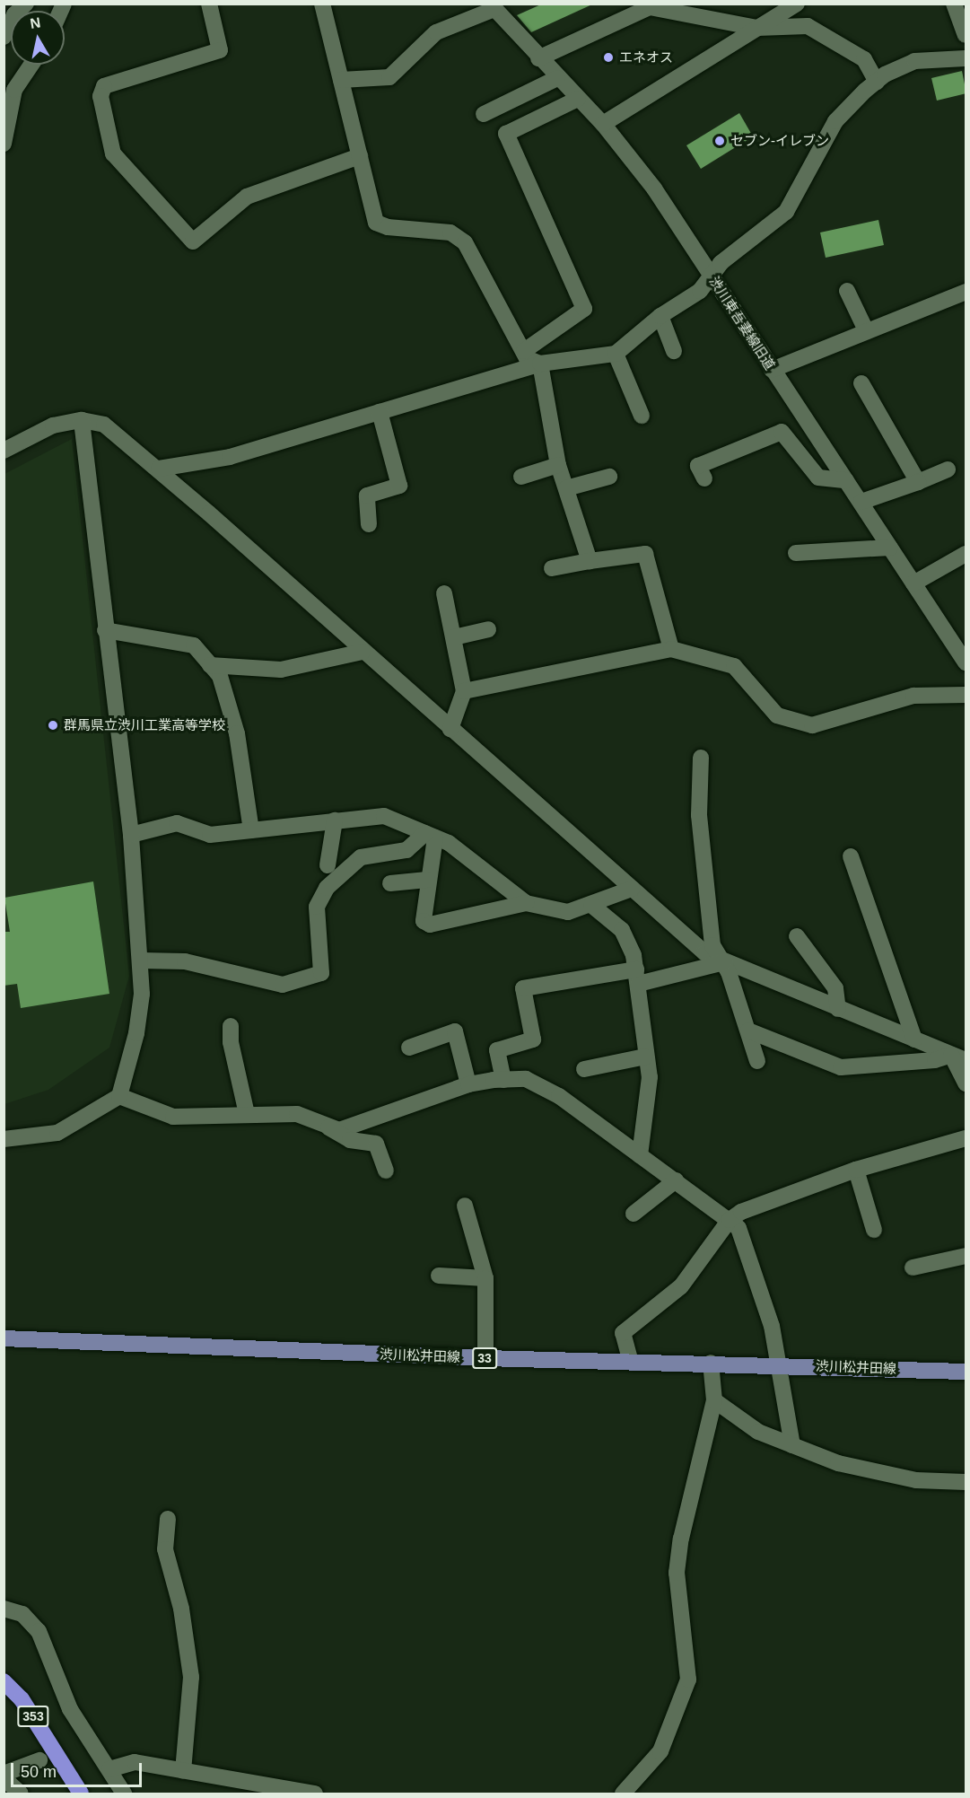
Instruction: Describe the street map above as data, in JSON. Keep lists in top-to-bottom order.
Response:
{
  "streets": {
    "highway": ["353"],
    "main road": ["渋川松井田線", "33"],
    "street": ["渋川東吾妻線旧道"]
  },
  "places": ["エネオス", "セブン-イレブン", "群馬県立渋川工業高等学校"],
  "scale_bar": "50 m",
  "north": "top"
}
